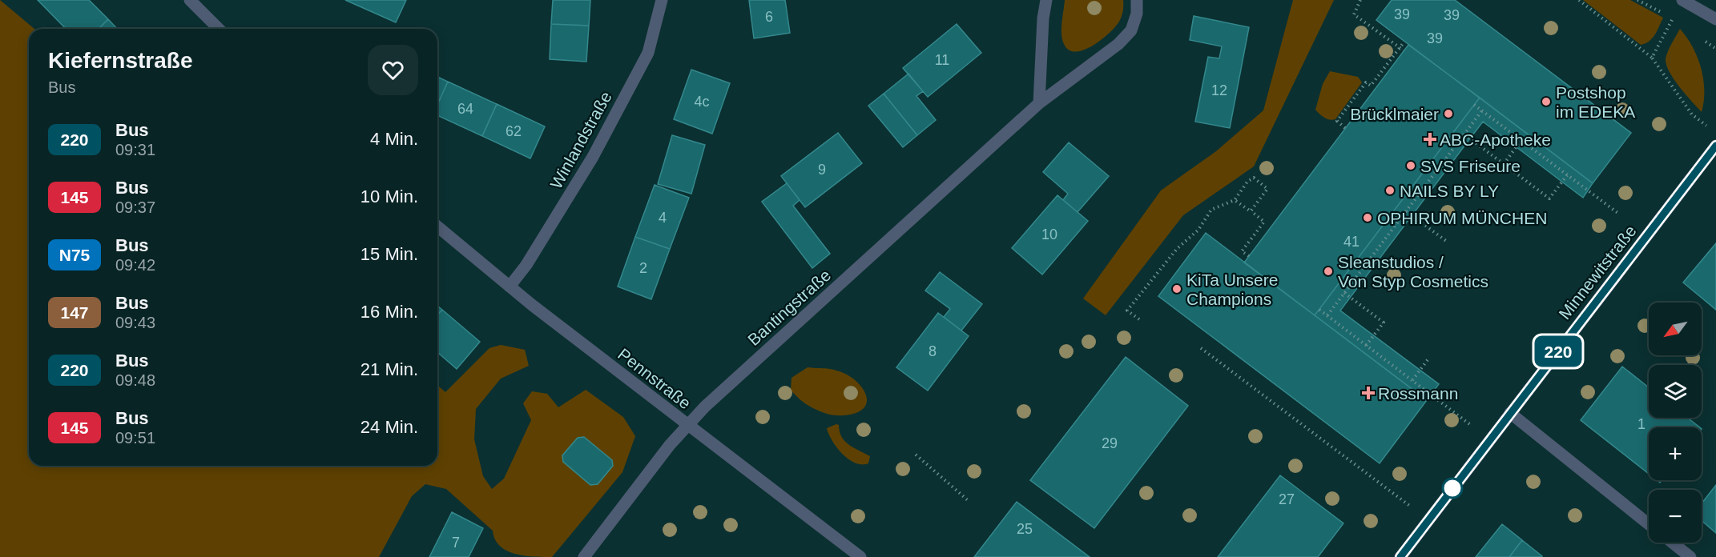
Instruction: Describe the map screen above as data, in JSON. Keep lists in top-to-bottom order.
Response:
{
  "streets": {
    "street": [
      "Winlandstraße",
      "Minnewitstraße",
      "Bantingstraße",
      "Pennstraße"
    ]
  },
  "crossings": [
    ["Winlandstraße", "Pennstraße"],
    ["Bantingstraße", "Pennstraße"]
  ],
  "places": {
    "other": [
      "Postshop im EDEKA",
      "Brücklmaier",
      "SVS Friseure",
      "NAILS BY LY",
      "OPHIRUM MÜNCHEN",
      "Sleanstudios / Von Styp Cosmetics",
      "KiTa Unsere Champions"
    ],
    "health": ["ABC-Apotheke", "Rossmann"]
  },
  "lines": ["bus line 220"],
  "house_numbers": [
    "39",
    "39",
    "6",
    "39",
    "11",
    "12",
    "4c",
    "64",
    "62",
    "9",
    "4",
    "10",
    "41",
    "2",
    "8",
    "1",
    "29",
    "27",
    "25",
    "7"
  ],
  "north": "bottom left",
  "page": {
    "on_map": "220",
    "heading": ["Kiefernstraße", "Bus"],
    "list": [
      {
        "mark": "220",
        "name": "Bus",
        "note": "09:31",
        "value": "4 Min."
      },
      {
        "mark": "145",
        "name": "Bus",
        "note": "09:37",
        "value": "10 Min."
      },
      {
        "mark": "N75",
        "name": "Bus",
        "note": "09:42",
        "value": "15 Min."
      },
      {
        "mark": "147",
        "name": "Bus",
        "note": "09:43",
        "value": "16 Min."
      },
      {
        "mark": "220",
        "name": "Bus",
        "note": "09:48",
        "value": "21 Min."
      },
      {
        "mark": "145",
        "name": "Bus",
        "note": "09:51",
        "value": "24 Min."
      }
    ],
    "map_buttons": ["+", "−"]
  }
}
